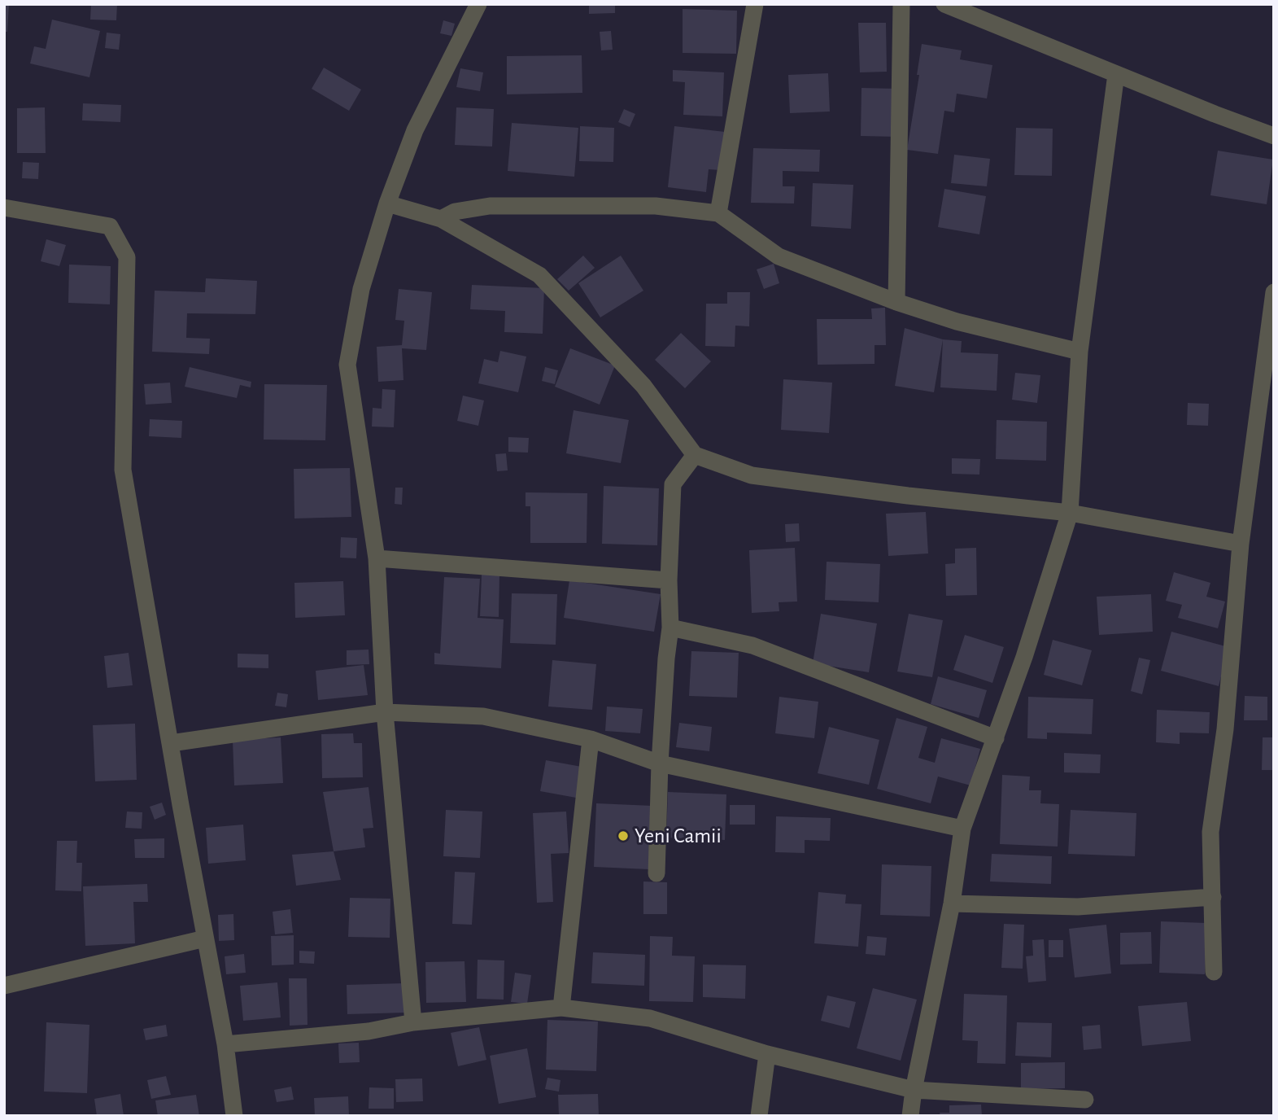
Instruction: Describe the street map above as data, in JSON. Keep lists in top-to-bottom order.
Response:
{
  "places": ["Yeni Camii"]
}
